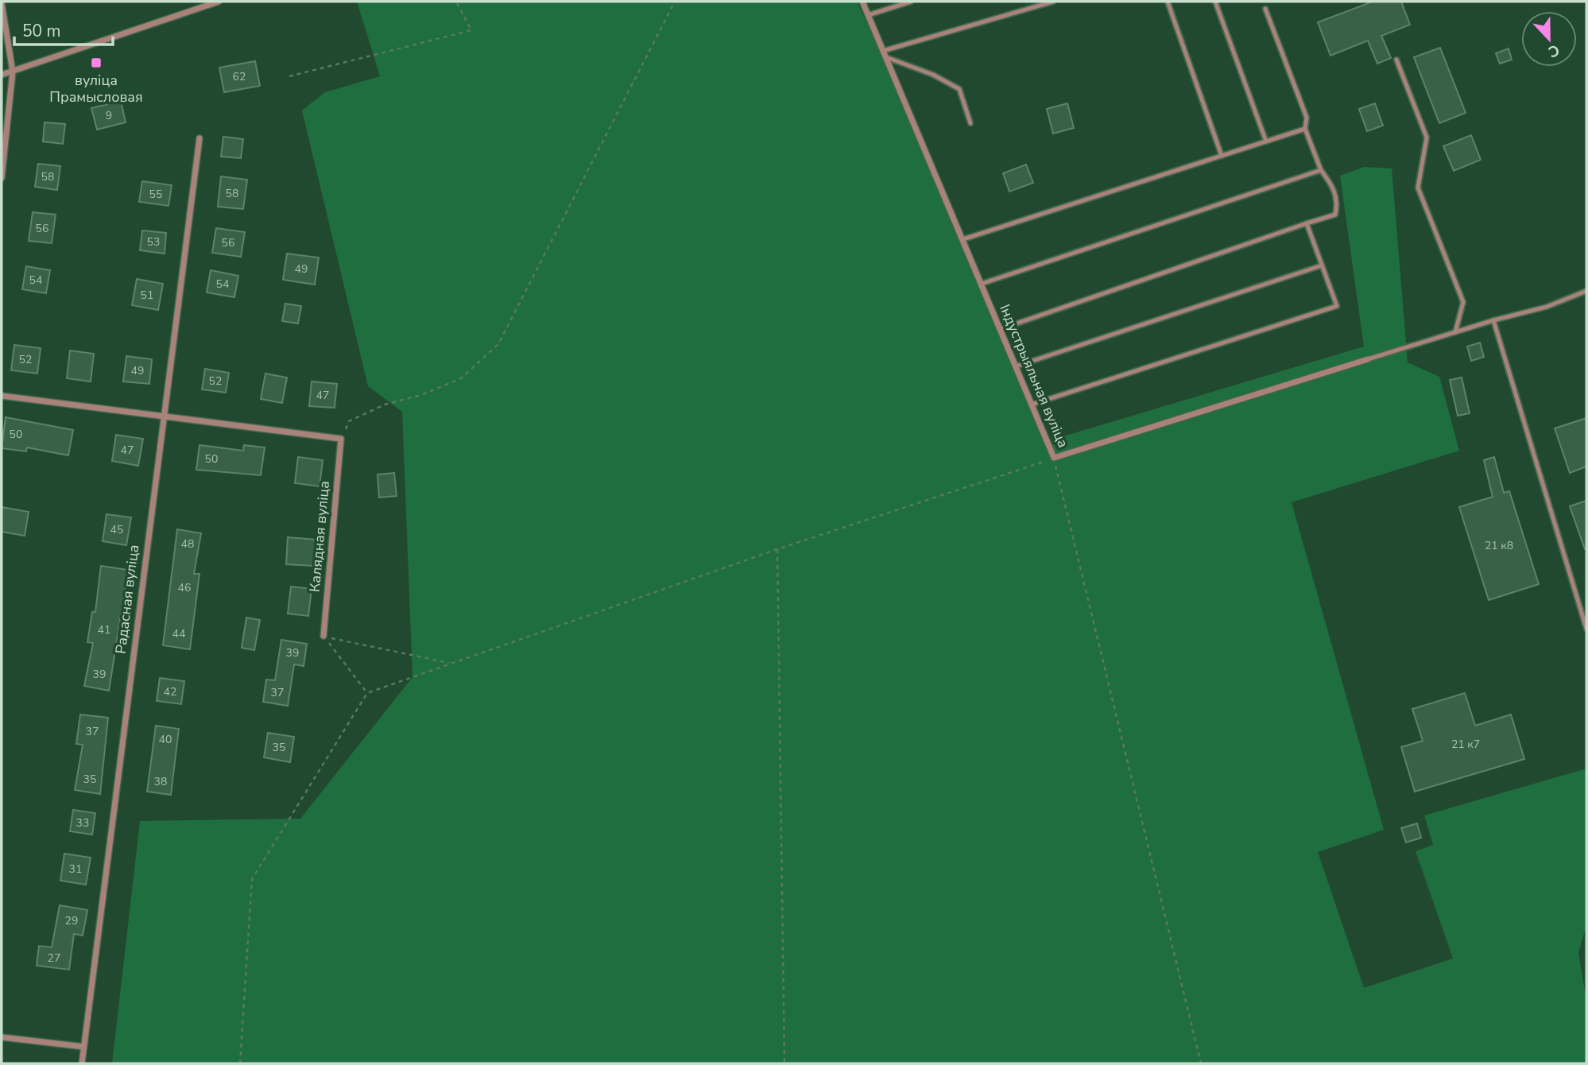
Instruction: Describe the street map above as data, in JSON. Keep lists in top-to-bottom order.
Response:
{
  "streets": {
    "street": ["Індустрыяльная вуліца", "Калядная вуліца", "Радасная вуліца"]
  },
  "places": {
    "transit": ["вуліца Прамысловая"]
  },
  "house_numbers": [
    "62",
    "9",
    "58",
    "58",
    "55",
    "56",
    "53",
    "56",
    "49",
    "54",
    "54",
    "51",
    "52",
    "49",
    "52",
    "47",
    "50",
    "47",
    "50",
    "45",
    "48",
    "21 к8",
    "46",
    "41",
    "44",
    "39",
    "39",
    "42",
    "37",
    "37",
    "40",
    "21 к7",
    "35",
    "35",
    "38",
    "33",
    "31",
    "29",
    "27"
  ],
  "scale_bar": "50 m",
  "north": "bottom"
}
